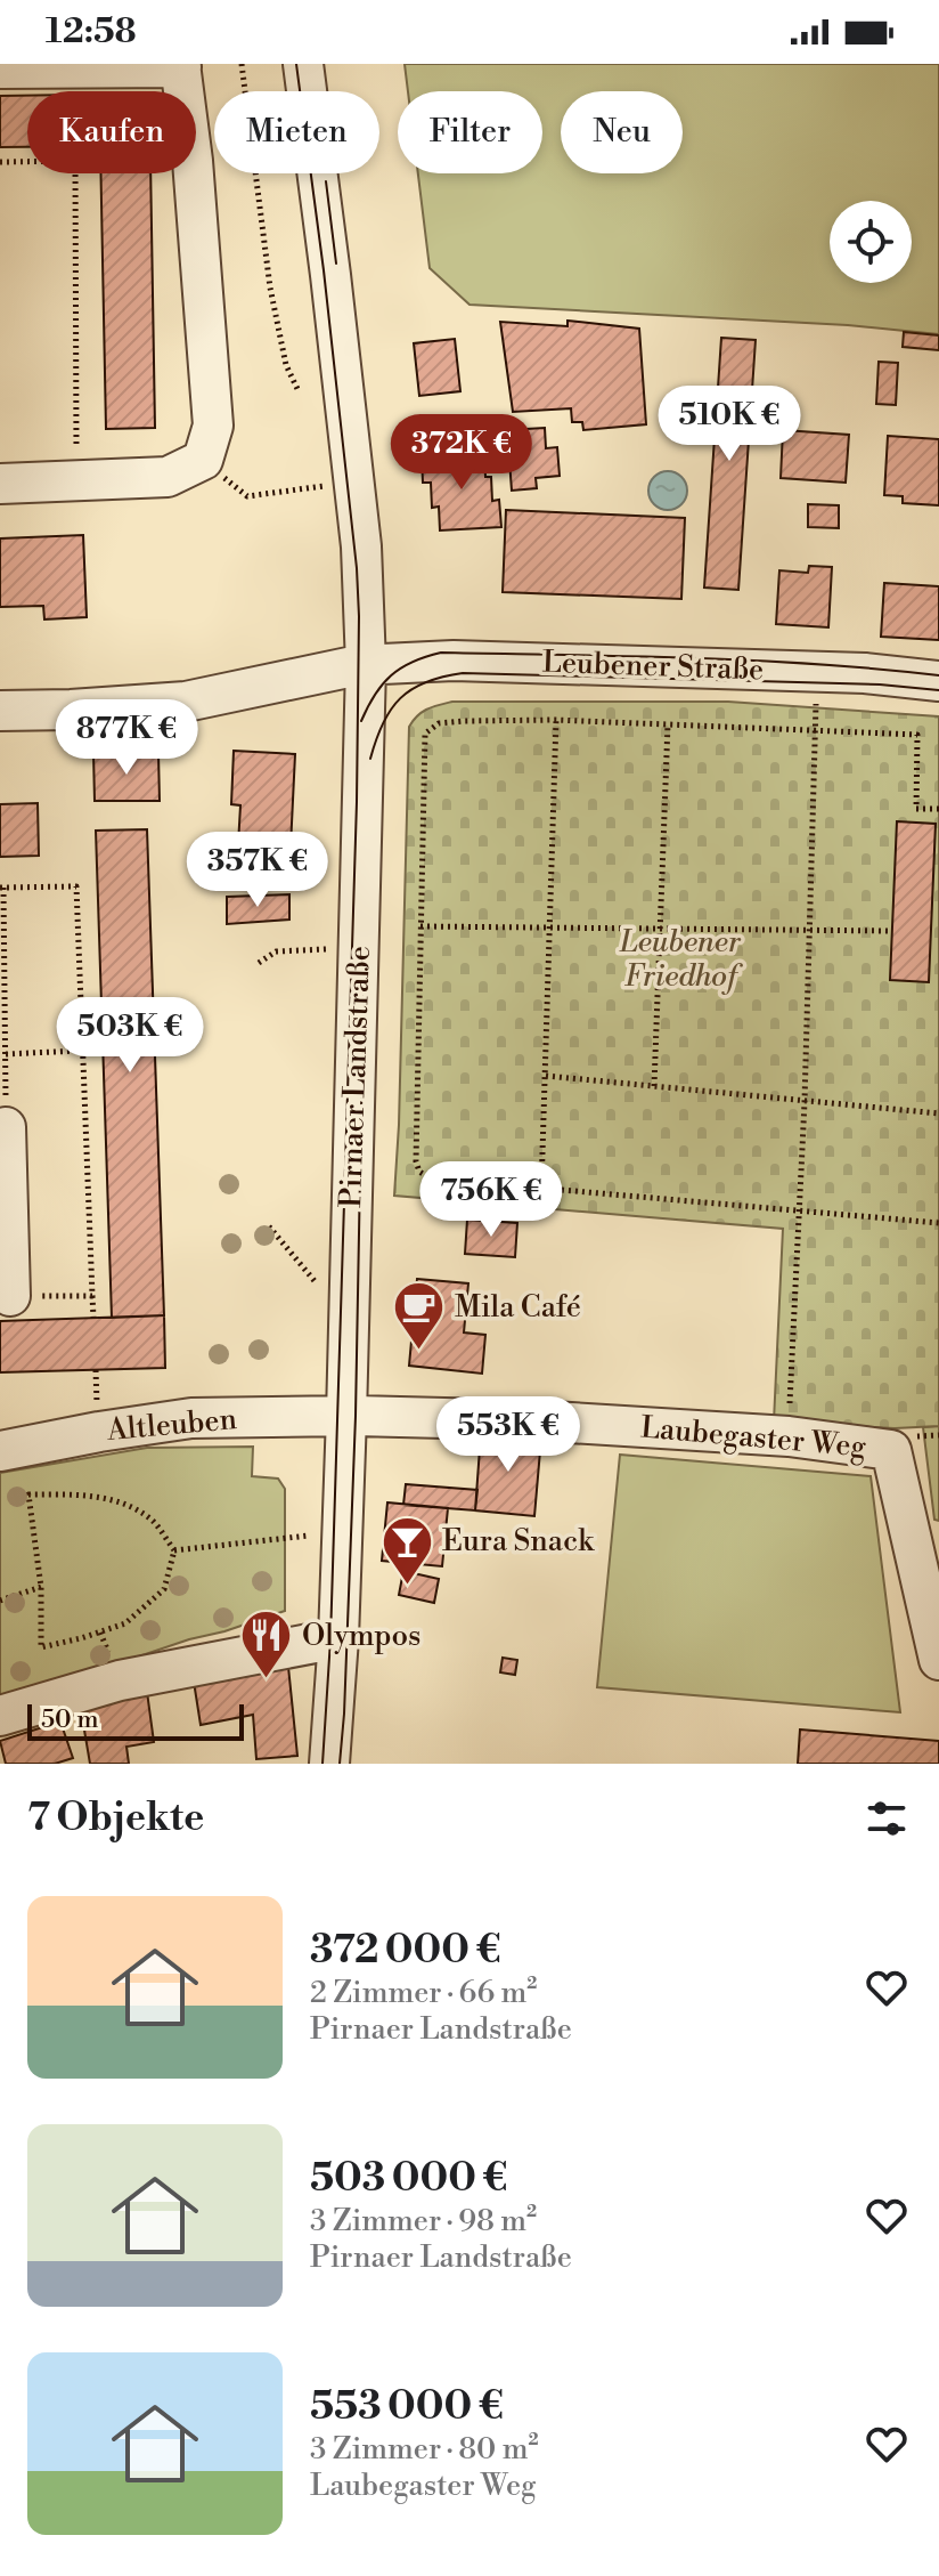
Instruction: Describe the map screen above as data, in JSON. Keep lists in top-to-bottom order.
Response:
{
  "streets": {
    "street": [
      "Leubener Straße",
      "Pirnaer Landstraße",
      "Altleuben",
      "Laubegaster Weg"
    ]
  },
  "crossings": [
    ["Leubener Straße", "Pirnaer Landstraße"],
    ["Pirnaer Landstraße", "Altleuben"],
    ["Pirnaer Landstraße", "Laubegaster Weg"],
    ["Altleuben", "Laubegaster Weg"]
  ],
  "parks": ["Leubener Friedhof"],
  "places": {
    "cafe": ["Mila Café"],
    "bar": ["Eura Snack"],
    "restaurant": ["Olympos"]
  },
  "scale_bar": "50 m",
  "page": {
    "status": "12:58",
    "chip": [
      "Kaufen",
      "Mieten",
      "Filter",
      "Neu"
    ],
    "price": [
      "510K €",
      "372K €",
      "877K €",
      "357K €",
      "503K €",
      "756K €",
      "553K €"
    ],
    "scale": "50 m",
    "heading": "7 Objekte",
    "list": [
      {
        "name": "372 000 €",
        "note": "2 Zimmer · 66 m² · Pirnaer Landstraße"
      },
      {
        "name": "503 000 €",
        "note": "3 Zimmer · 98 m² · Pirnaer Landstraße"
      },
      {
        "name": "553 000 €",
        "note": "3 Zimmer · 80 m² · Laubegaster Weg"
      }
    ]
  }
}
